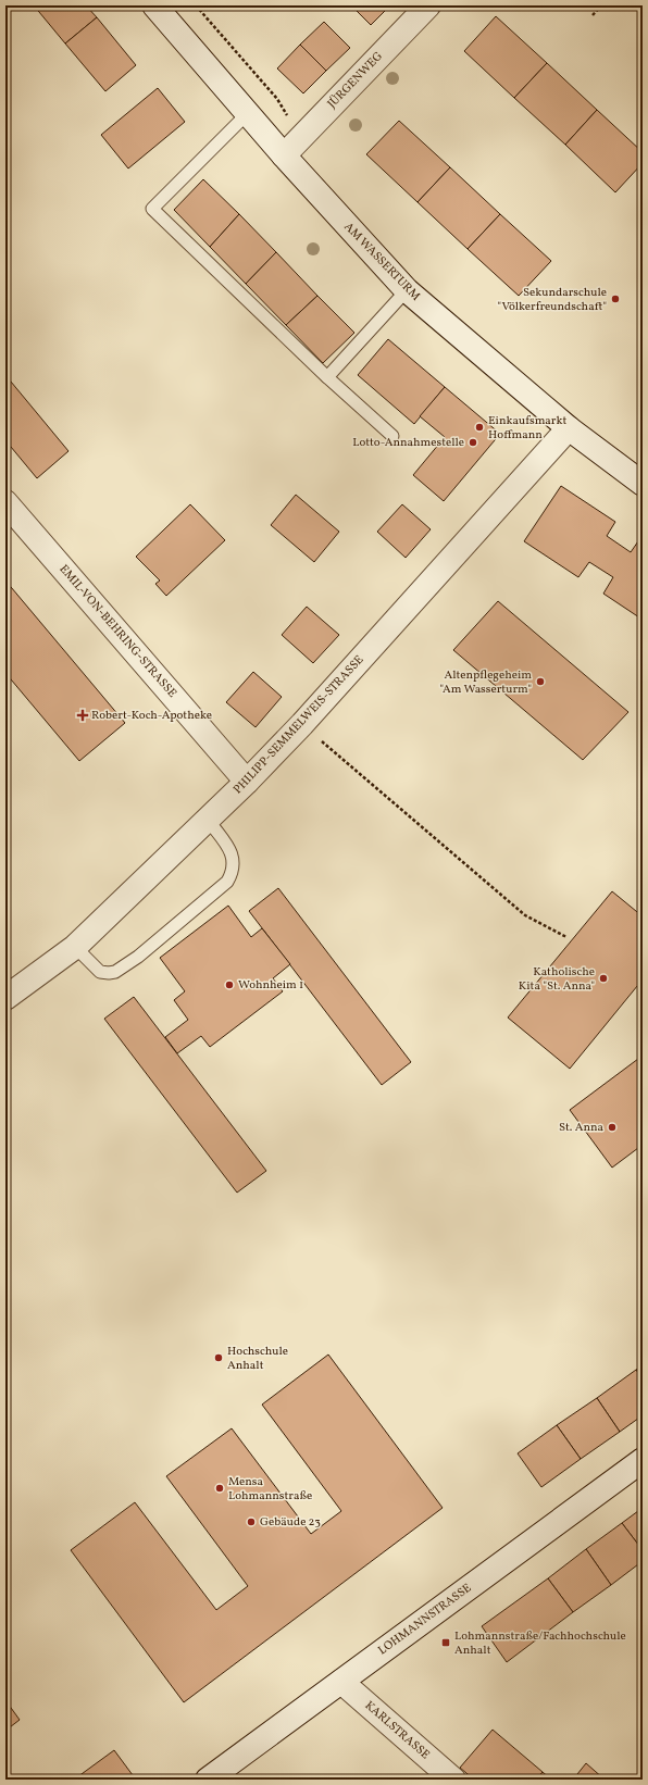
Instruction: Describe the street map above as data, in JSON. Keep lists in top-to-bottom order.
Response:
{
  "streets": {
    "street": [
      "JÜRGENWEG",
      "AM WASSERTURM",
      "EMIL-VON-BEHRING-STRASSE",
      "PHILIPP-SEMMELWEIS-STRASSE",
      "LOHMANNSTRASSE",
      "KARLSTRASSE"
    ]
  },
  "crossings": [
    ["JÜRGENWEG", "AM WASSERTURM"],
    ["AM WASSERTURM", "PHILIPP-SEMMELWEIS-STRASSE"],
    ["EMIL-VON-BEHRING-STRASSE", "PHILIPP-SEMMELWEIS-STRASSE"],
    ["LOHMANNSTRASSE", "KARLSTRASSE"]
  ],
  "places": {
    "other": [
      "Sekundarschule \"Völkerfreundschaft\"",
      "Einkaufsmarkt Hoffmann",
      "Lotto-Annahmestelle",
      "Altenpflegeheim \"Am Wasserturm\"",
      "Katholische Kita \"St. Anna\"",
      "Wohnheim 1",
      "St. Anna",
      "Hochschule Anhalt",
      "Mensa Lohmannstraße",
      "Gebäude 23"
    ],
    "health": ["Robert-Koch-Apotheke"],
    "transit": ["Lohmannstraße/Fachhochschule Anhalt"]
  }
}
